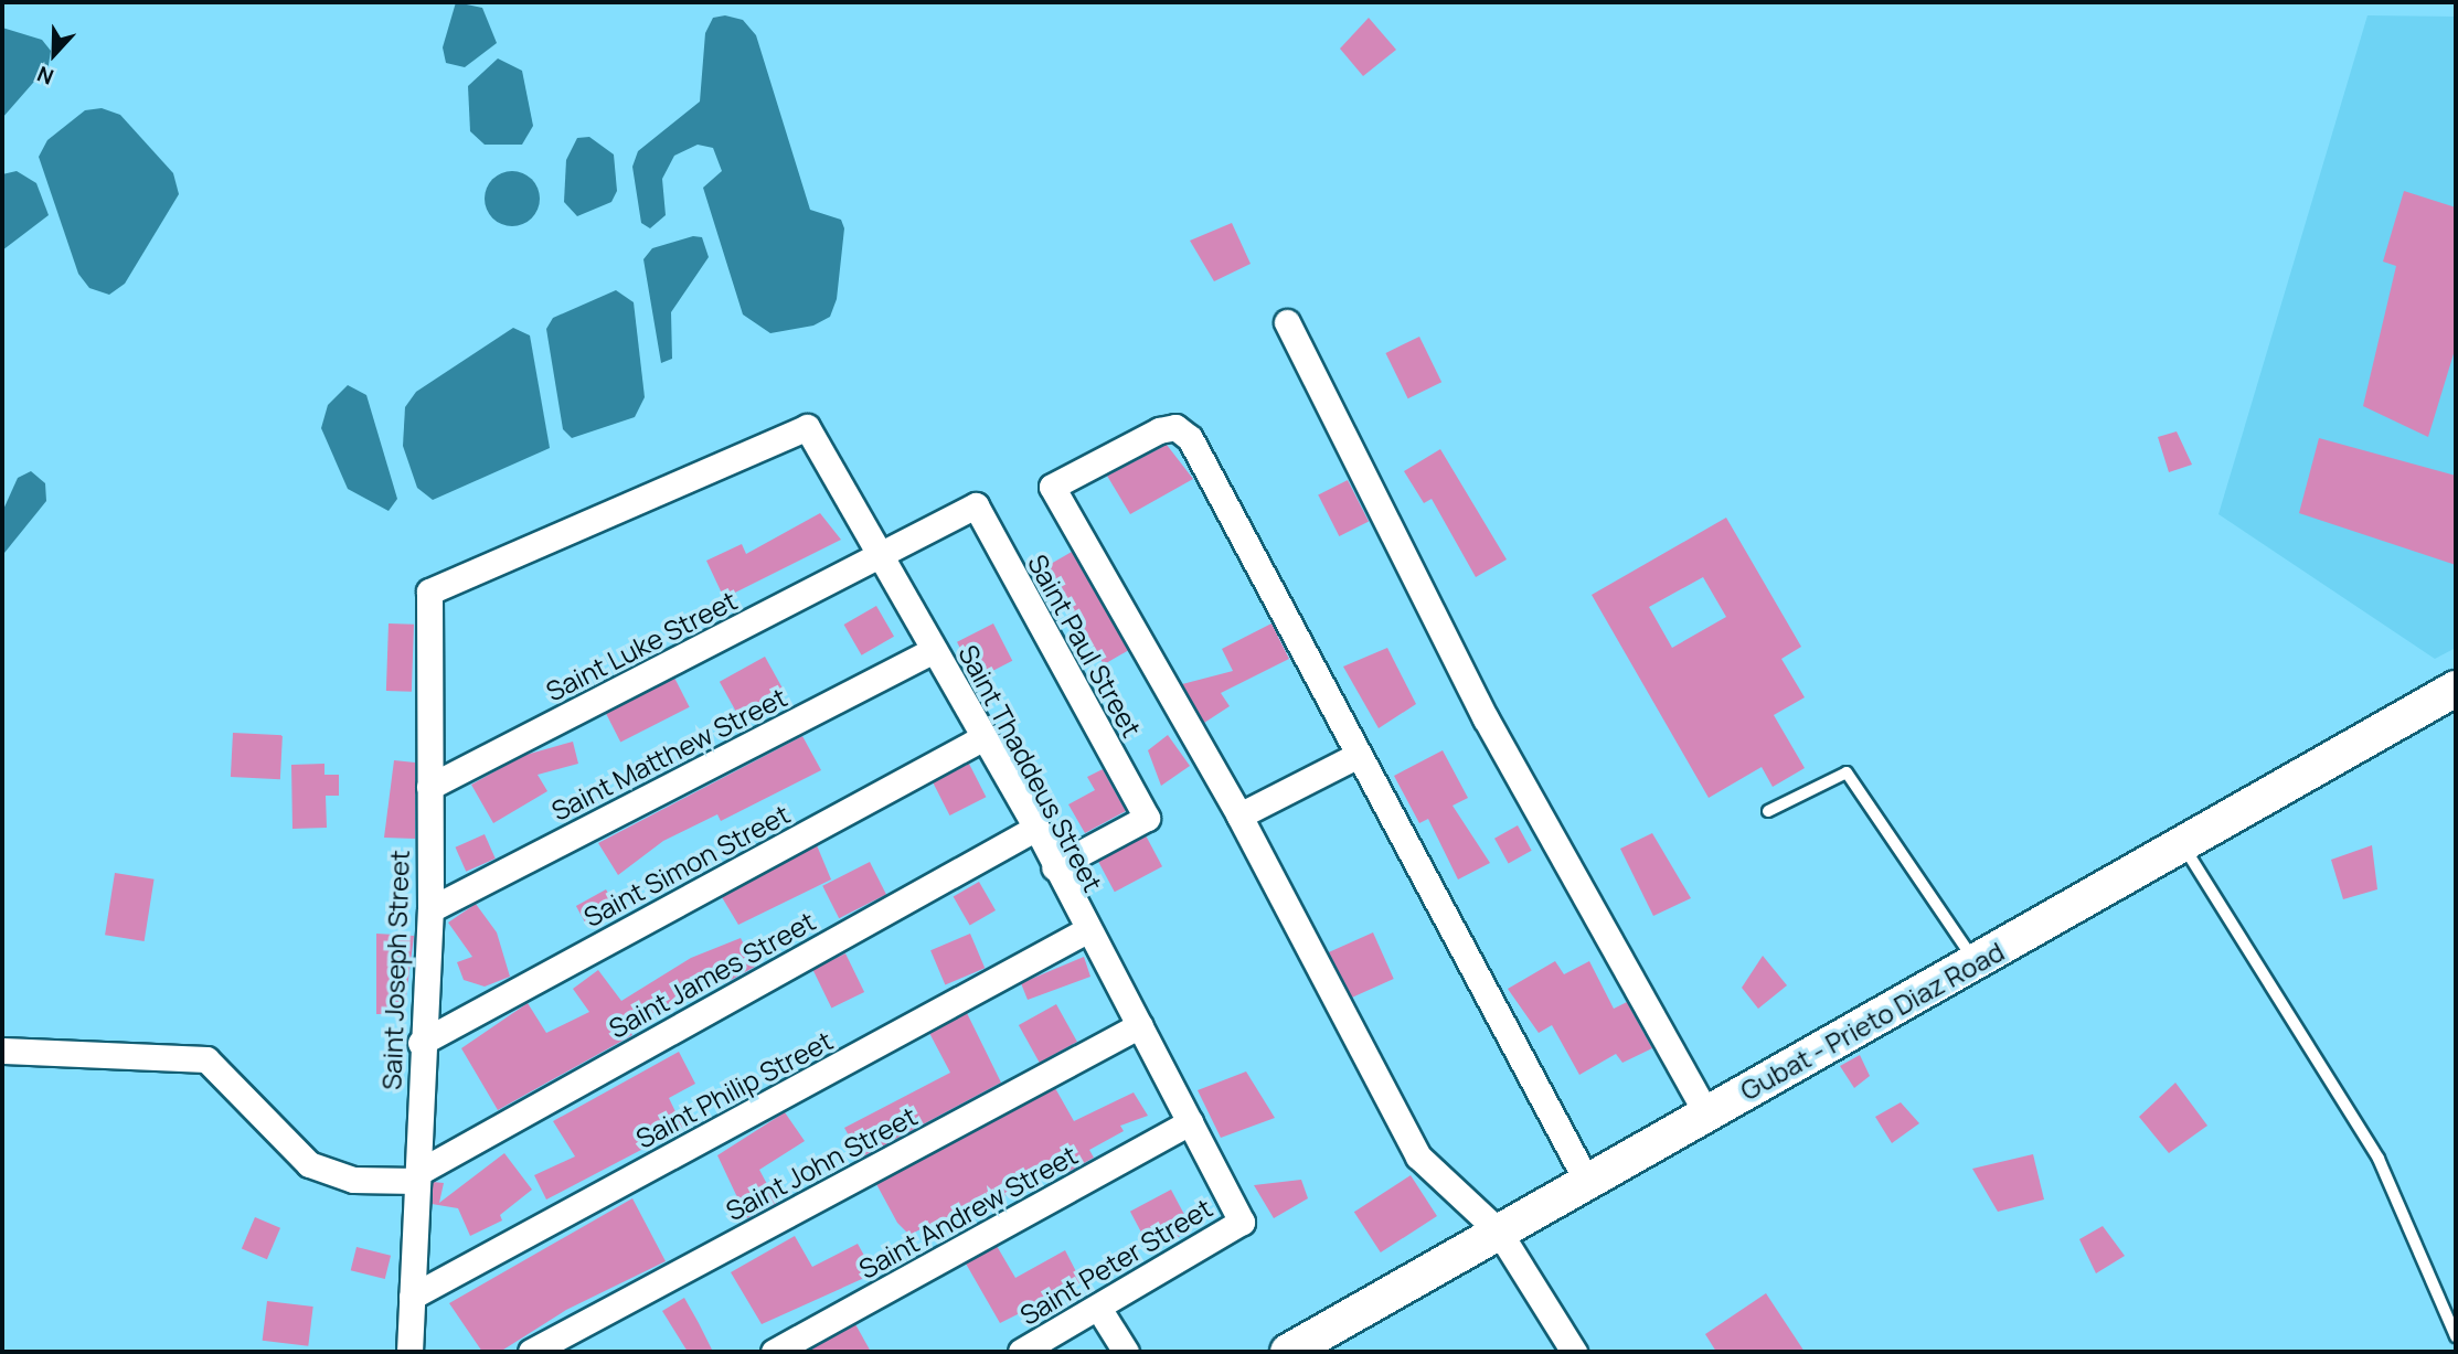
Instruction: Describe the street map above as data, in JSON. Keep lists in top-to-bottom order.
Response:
{
  "streets": {
    "main road": ["Gubat - Prieto Diaz Road"],
    "street": [
      "Saint Luke Street",
      "Saint Paul Street",
      "Saint Matthew Street",
      "Saint Thaddeus Street",
      "Saint Simon Street",
      "Saint Joseph Street",
      "Saint James Street",
      "Saint Philip Street",
      "Saint John Street",
      "Saint Andrew Street",
      "Saint Peter Street"
    ]
  },
  "crossings": [
    ["Saint Luke Street", "Saint Paul Street"],
    ["Saint Luke Street", "Saint Thaddeus Street"],
    ["Saint Luke Street", "Saint Joseph Street"],
    ["Saint Paul Street", "Saint Thaddeus Street"],
    ["Saint Matthew Street", "Saint Thaddeus Street"],
    ["Saint Matthew Street", "Saint Joseph Street"],
    ["Saint Thaddeus Street", "Saint Simon Street"],
    ["Saint Thaddeus Street", "Saint Joseph Street"],
    ["Saint Thaddeus Street", "Saint James Street"],
    ["Saint Thaddeus Street", "Saint Philip Street"],
    ["Saint Thaddeus Street", "Saint John Street"],
    ["Saint Thaddeus Street", "Saint Andrew Street"],
    ["Saint Thaddeus Street", "Saint Peter Street"],
    ["Saint Simon Street", "Saint Joseph Street"],
    ["Saint Joseph Street", "Saint James Street"],
    ["Saint Joseph Street", "Saint Philip Street"]
  ],
  "north": "bottom"
}
